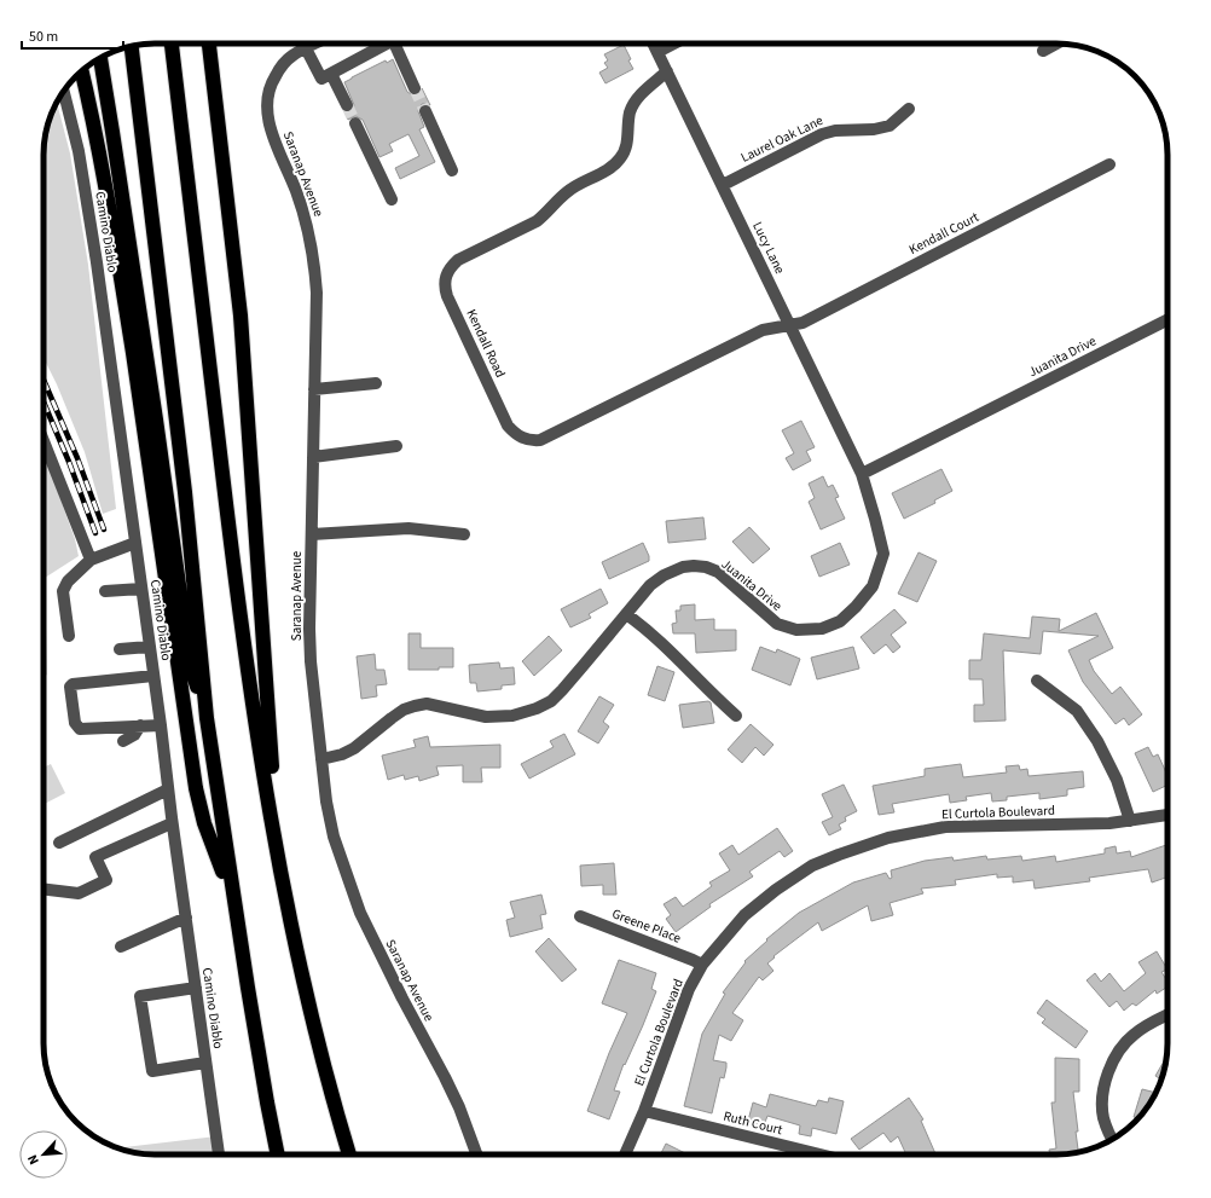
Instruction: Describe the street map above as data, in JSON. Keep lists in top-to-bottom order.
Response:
{
  "streets": {
    "street": [
      "Laurel Oak Lane",
      "Saranap Avenue",
      "Camino Diablo",
      "Kendall Court",
      "Lucy Lane",
      "Kendall Road",
      "Juanita Drive",
      "El Curtola Boulevard",
      "Greene Place",
      "Ruth Court"
    ]
  },
  "crossings": [
    ["Laurel Oak Lane", "Lucy Lane"],
    ["Saranap Avenue", "Juanita Drive"],
    ["Kendall Court", "Lucy Lane"],
    ["Kendall Court", "Kendall Road"],
    ["Lucy Lane", "Kendall Road"],
    ["Lucy Lane", "Juanita Drive"],
    ["El Curtola Boulevard", "Greene Place"],
    ["El Curtola Boulevard", "Ruth Court"]
  ],
  "scale_bar": "50 m",
  "north": "bottom left"
}
